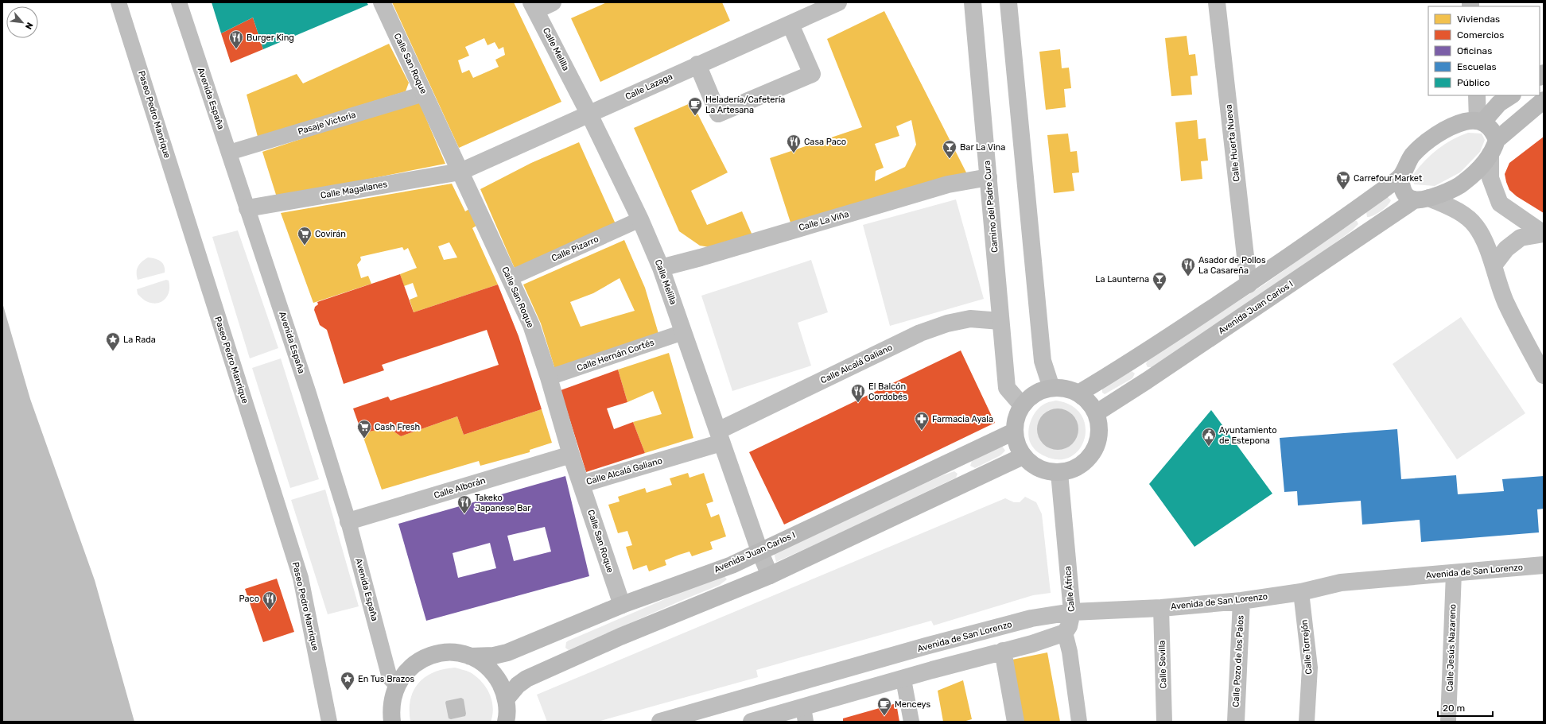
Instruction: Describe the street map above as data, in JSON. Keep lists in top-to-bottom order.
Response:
{
  "streets": {
    "main road": ["Avenida Juan Carlos I"],
    "street": [
      "Calle Melilla",
      "Calle San Roque",
      "Calle Lazaga",
      "Avenida España",
      "Paseo Pedro Manrique",
      "Pasaje Victoria",
      "Calle Huerta Nueva",
      "Calle Magallanes",
      "Camino del Padre Cura",
      "Calle La Viña",
      "Calle Pizarro",
      "Calle Hernán Cortés",
      "Calle Alcalá Galiano",
      "Calle Alborán",
      "Avenida de San Lorenzo",
      "Calle África",
      "Calle Torrejón",
      "Calle Jesús Nazareno",
      "Calle Pozo de los Palos",
      "Calle Sevilla"
    ]
  },
  "crossings": [
    ["Calle Melilla", "Calle Lazaga"],
    ["Calle Melilla", "Calle La Viña"],
    ["Calle Melilla", "Calle Pizarro"],
    ["Calle Melilla", "Avenida Juan Carlos I"],
    ["Calle Melilla", "Calle Hernán Cortés"],
    ["Calle Melilla", "Calle Alcalá Galiano"],
    ["Calle San Roque", "Calle Lazaga"],
    ["Calle San Roque", "Pasaje Victoria"],
    ["Calle San Roque", "Calle Magallanes"],
    ["Calle San Roque", "Calle Pizarro"],
    ["Calle San Roque", "Avenida Juan Carlos I"],
    ["Calle San Roque", "Calle Hernán Cortés"],
    ["Calle San Roque", "Calle Alcalá Galiano"],
    ["Calle San Roque", "Calle Alborán"],
    ["Calle Lazaga", "Calle Magallanes"],
    ["Avenida España", "Pasaje Victoria"],
    ["Avenida España", "Calle Magallanes"],
    ["Avenida España", "Calle Alborán"],
    ["Camino del Padre Cura", "Calle La Viña"],
    ["Camino del Padre Cura", "Avenida Juan Carlos I"],
    ["Camino del Padre Cura", "Calle Alcalá Galiano"],
    ["Camino del Padre Cura", "Calle África"],
    ["Avenida Juan Carlos I", "Calle África"],
    ["Avenida de San Lorenzo", "Calle África"],
    ["Avenida de San Lorenzo", "Calle Torrejón"],
    ["Avenida de San Lorenzo", "Calle Jesús Nazareno"],
    ["Avenida de San Lorenzo", "Calle Pozo de los Palos"],
    ["Avenida de San Lorenzo", "Calle Sevilla"]
  ],
  "places": {
    "restaurant": [
      "Burger King",
      "Casa Paco",
      "Asador de Pollos La Casareña",
      "El Balcón Cordobés",
      "Takeko Japanese Bar",
      "Paco"
    ],
    "cafe": ["Heladería/Cafetería La Artesana", "Menceys"],
    "bar": ["Bar La Vina", "La Launterna"],
    "supermarket": ["Carrefour Market", "Covirán", "Cash Fresh"],
    "place": ["La Rada", "En Tus Brazos"],
    "pharmacy": ["Farmacia Ayala"],
    "public building": ["Ayuntamiento de Estepona"]
  },
  "legend": [
    "Viviendas",
    "Comercios",
    "Oficinas",
    "Escuelas",
    "Público"
  ],
  "scale_bar": "20 m",
  "north": "bottom right"
}
